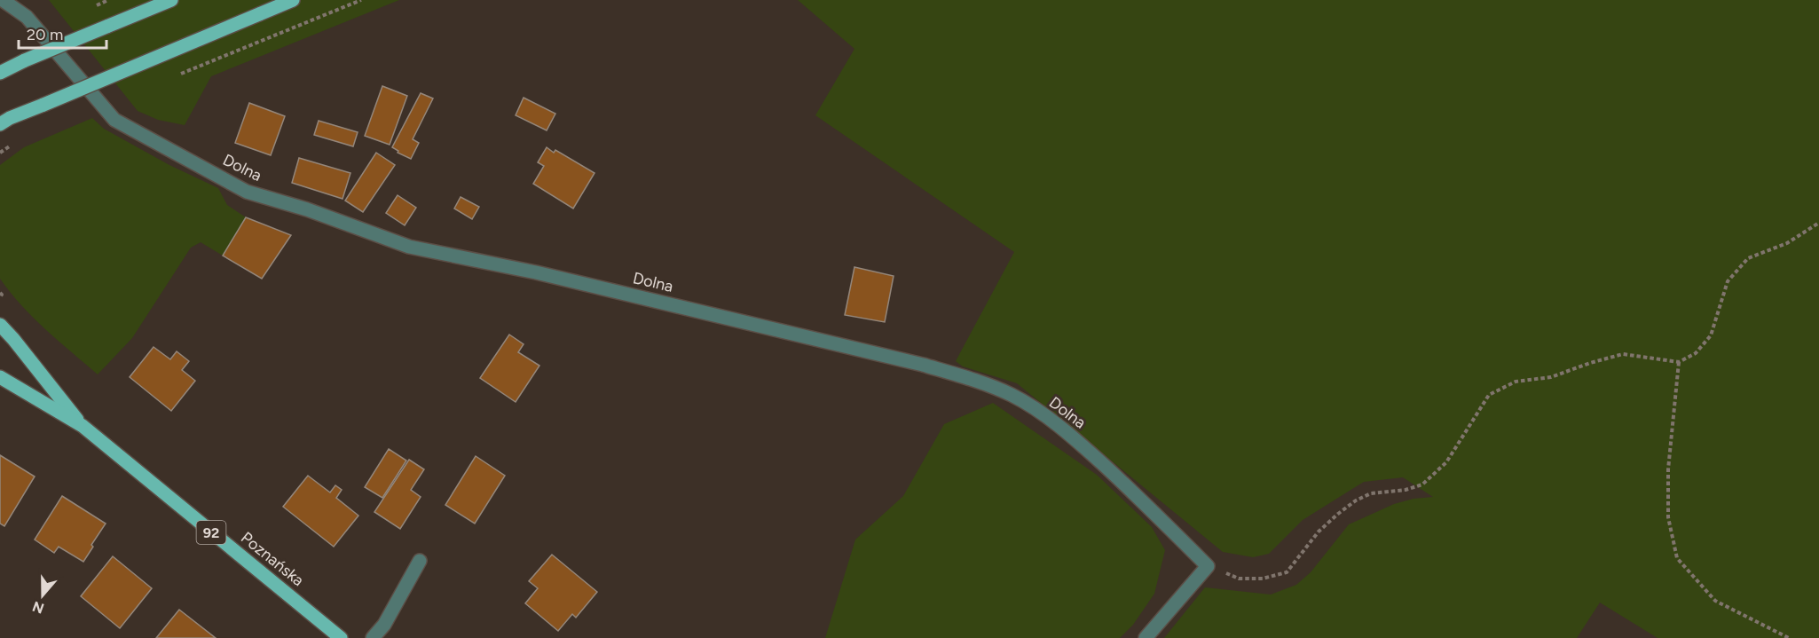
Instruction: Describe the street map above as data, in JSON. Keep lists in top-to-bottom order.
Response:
{
  "streets": {
    "main road": ["92", "Poznańska"],
    "street": ["Dolna"]
  },
  "scale_bar": "20 m",
  "north": "bottom"
}
